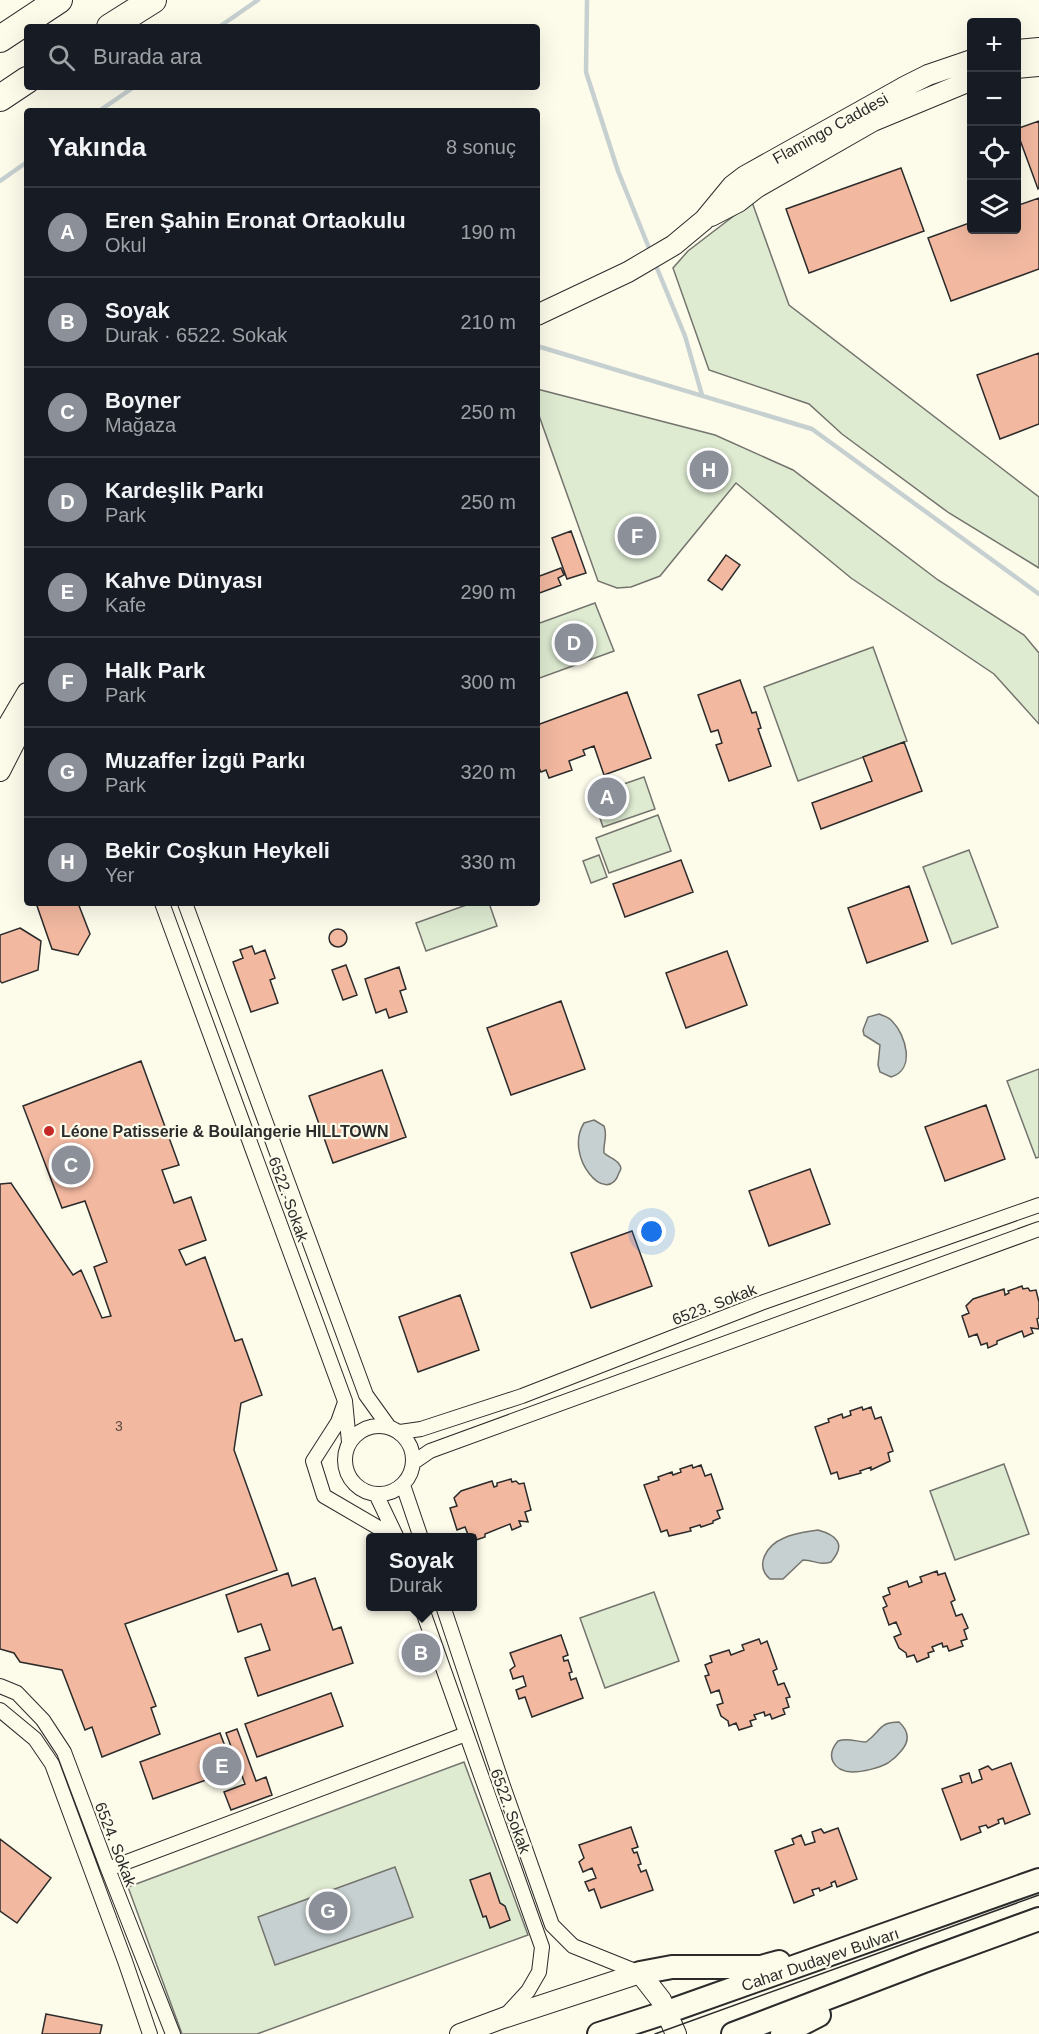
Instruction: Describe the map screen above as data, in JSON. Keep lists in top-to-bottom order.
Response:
{
  "streets": {
    "main road": ["Cahar Dudayev Bulvarı"],
    "street": [
      "Flamingo Caddesi",
      "6522. Sokak",
      "6523. Sokak",
      "6524. Sokak"
    ]
  },
  "crossings": [
    ["6522. Sokak", "6523. Sokak"]
  ],
  "places": ["Léone Patisserie & Boulangerie HILLTOWN"],
  "house_numbers": ["3"],
  "page": {
    "map_buttons": ["+", "−"],
    "search": "Burada ara",
    "heading": ["Yakında", "8 sonuç"],
    "list": [
      {
        "mark": "A",
        "name": "Eren Şahin Eronat Ortaokulu",
        "note": "Okul",
        "value": "190 m"
      },
      {
        "mark": "B",
        "name": "Soyak",
        "note": "Durak · 6522. Sokak",
        "value": "210 m"
      },
      {
        "mark": "C",
        "name": "Boyner",
        "note": "Mağaza",
        "value": "250 m"
      },
      {
        "mark": "D",
        "name": "Kardeşlik Parkı",
        "note": "Park",
        "value": "250 m"
      },
      {
        "mark": "E",
        "name": "Kahve Dünyası",
        "note": "Kafe",
        "value": "290 m"
      },
      {
        "mark": "F",
        "name": "Halk Park",
        "note": "Park",
        "value": "300 m"
      },
      {
        "mark": "G",
        "name": "Muzaffer İzgü Parkı",
        "note": "Park",
        "value": "320 m"
      },
      {
        "mark": "H",
        "name": "Bekir Coşkun Heykeli",
        "note": "Yer",
        "value": "330 m"
      }
    ],
    "pins": [
      "H",
      "F",
      "D",
      "A",
      "C",
      "B",
      "E",
      "G"
    ],
    "popup": ["Soyak", "Durak"]
  }
}
